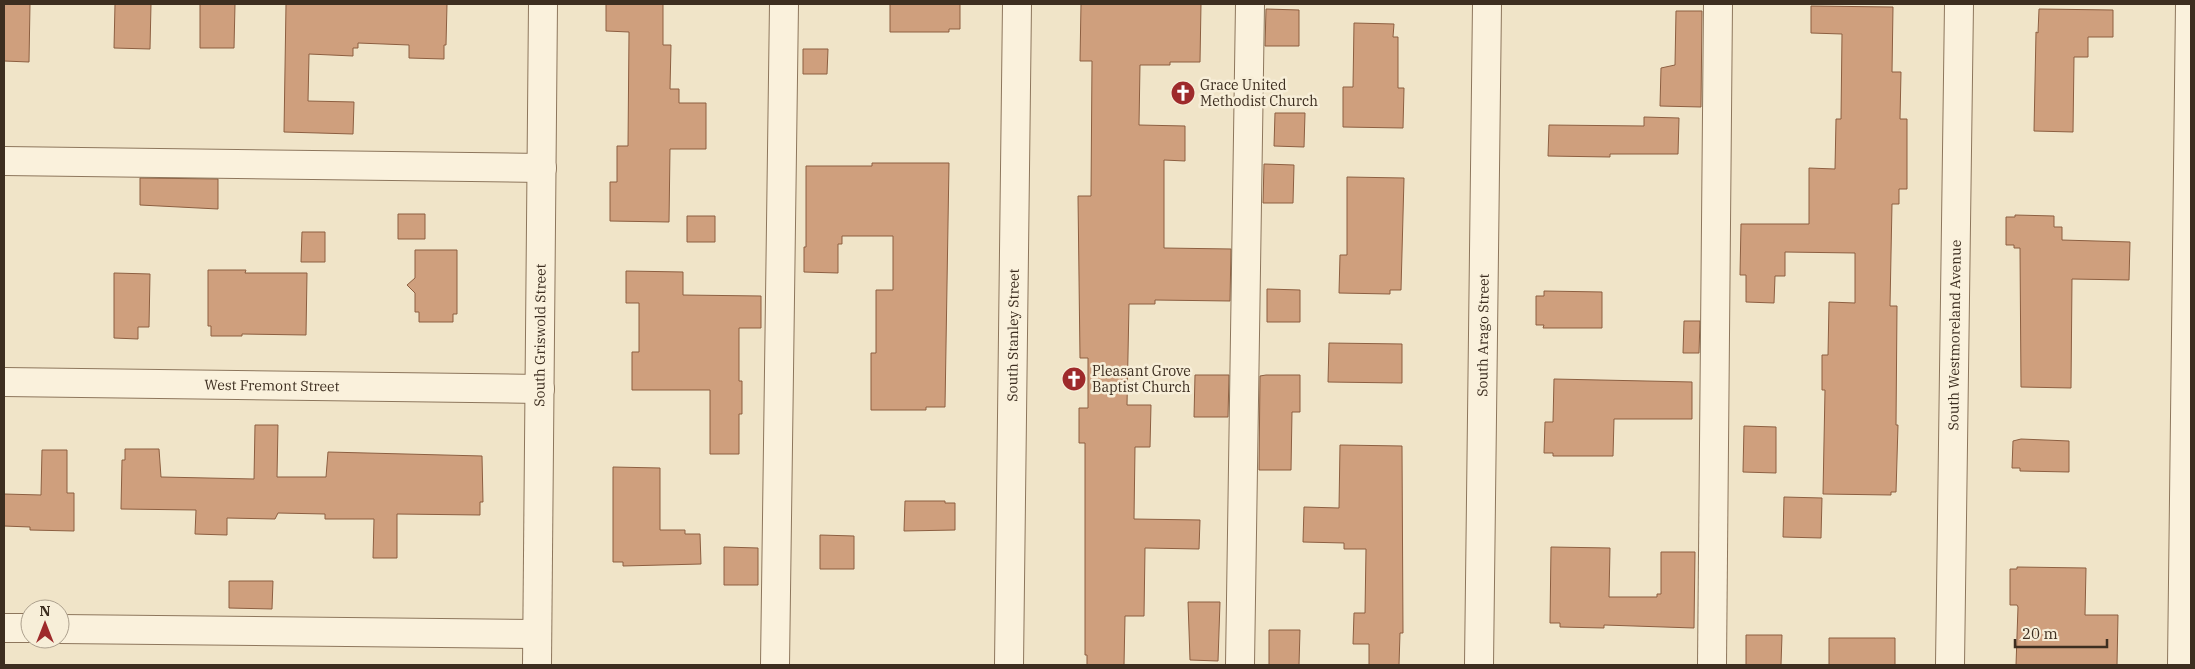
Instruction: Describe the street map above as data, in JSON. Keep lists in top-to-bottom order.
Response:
{
  "streets": {
    "street": [
      "South Stanley Street",
      "South Arago Street",
      "South Westmoreland Avenue",
      "South Griswold Street",
      "West Fremont Street"
    ]
  },
  "crossings": [
    ["South Griswold Street", "West Fremont Street"]
  ],
  "places": {
    "church": ["Grace United Methodist Church", "Pleasant Grove Baptist Church"]
  },
  "scale_bar": "20 m",
  "north": "top"
}
